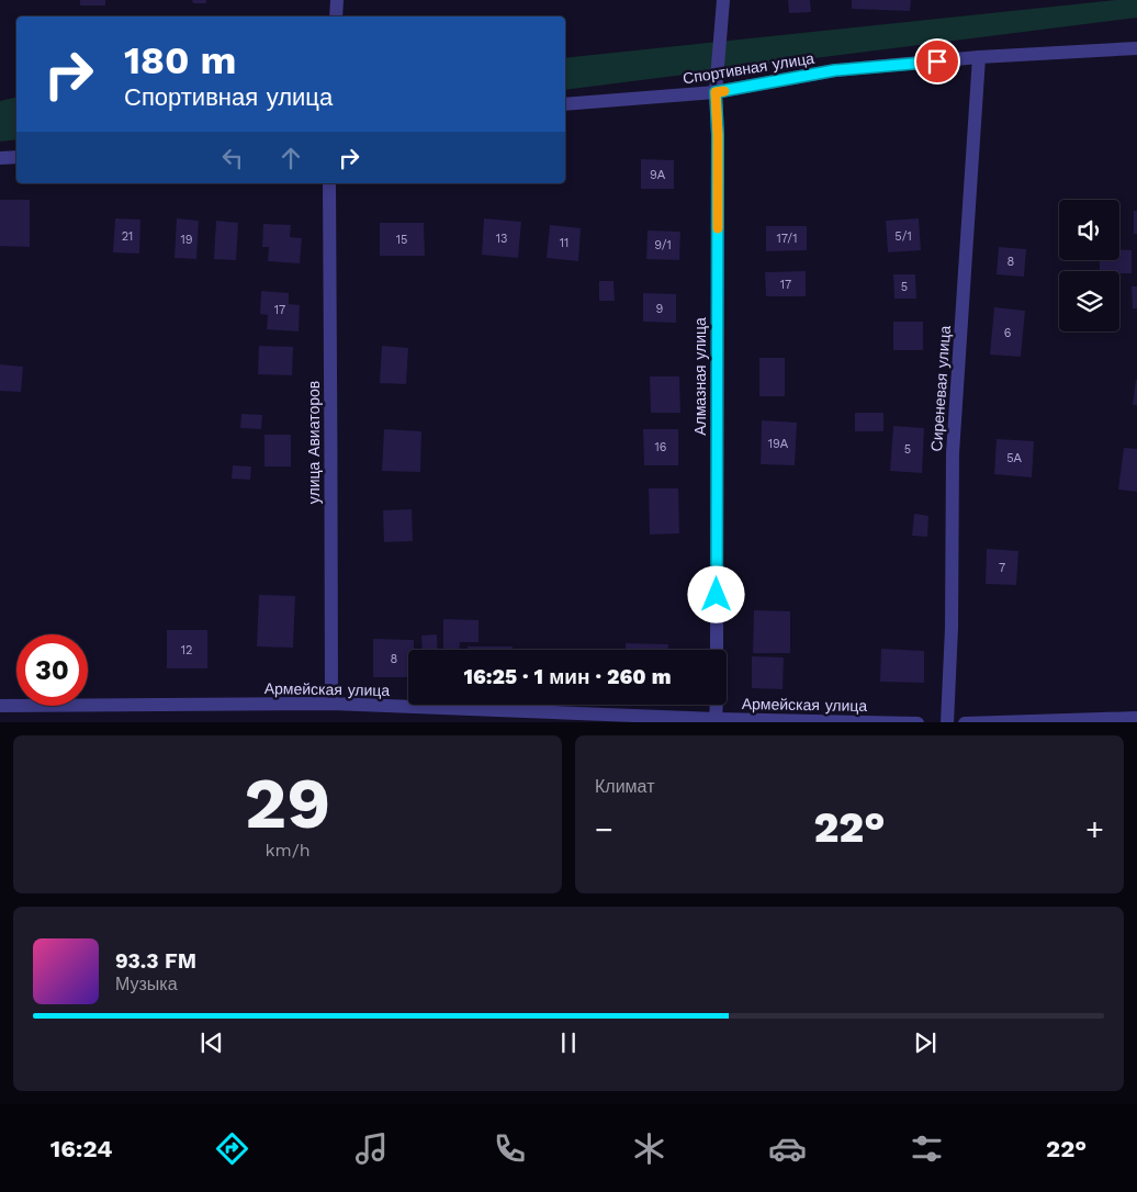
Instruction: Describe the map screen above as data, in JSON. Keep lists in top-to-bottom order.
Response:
{
  "streets": {
    "street": [
      "Спортивная улица",
      "Алмазная улица",
      "Сиреневая улица",
      "улица Авиаторов",
      "Армейская улица"
    ]
  },
  "crossings": [
    ["Спортивная улица", "Алмазная улица"],
    ["Спортивная улица", "Сиреневая улица"],
    ["улица Авиаторов", "Армейская улица"]
  ],
  "house_numbers": [
    "9А",
    "21",
    "5/1",
    "13",
    "17/1",
    "19",
    "15",
    "11",
    "9/1",
    "8",
    "17",
    "5",
    "9",
    "17",
    "6",
    "19А",
    "16",
    "5",
    "5А",
    "7",
    "12",
    "8"
  ],
  "page": {
    "turn": ["180 m", "Спортивная улица"],
    "limit": "30",
    "trip": "16:25 · 1 мин · 260 m",
    "tile": [
      ["29", "km/h"],
      "Климат"
    ],
    "heat": ["−", "22°", "+"],
    "song": ["93.3 FM", "Музыка"],
    "tabs": ["16:24", "22°"]
  }
}
